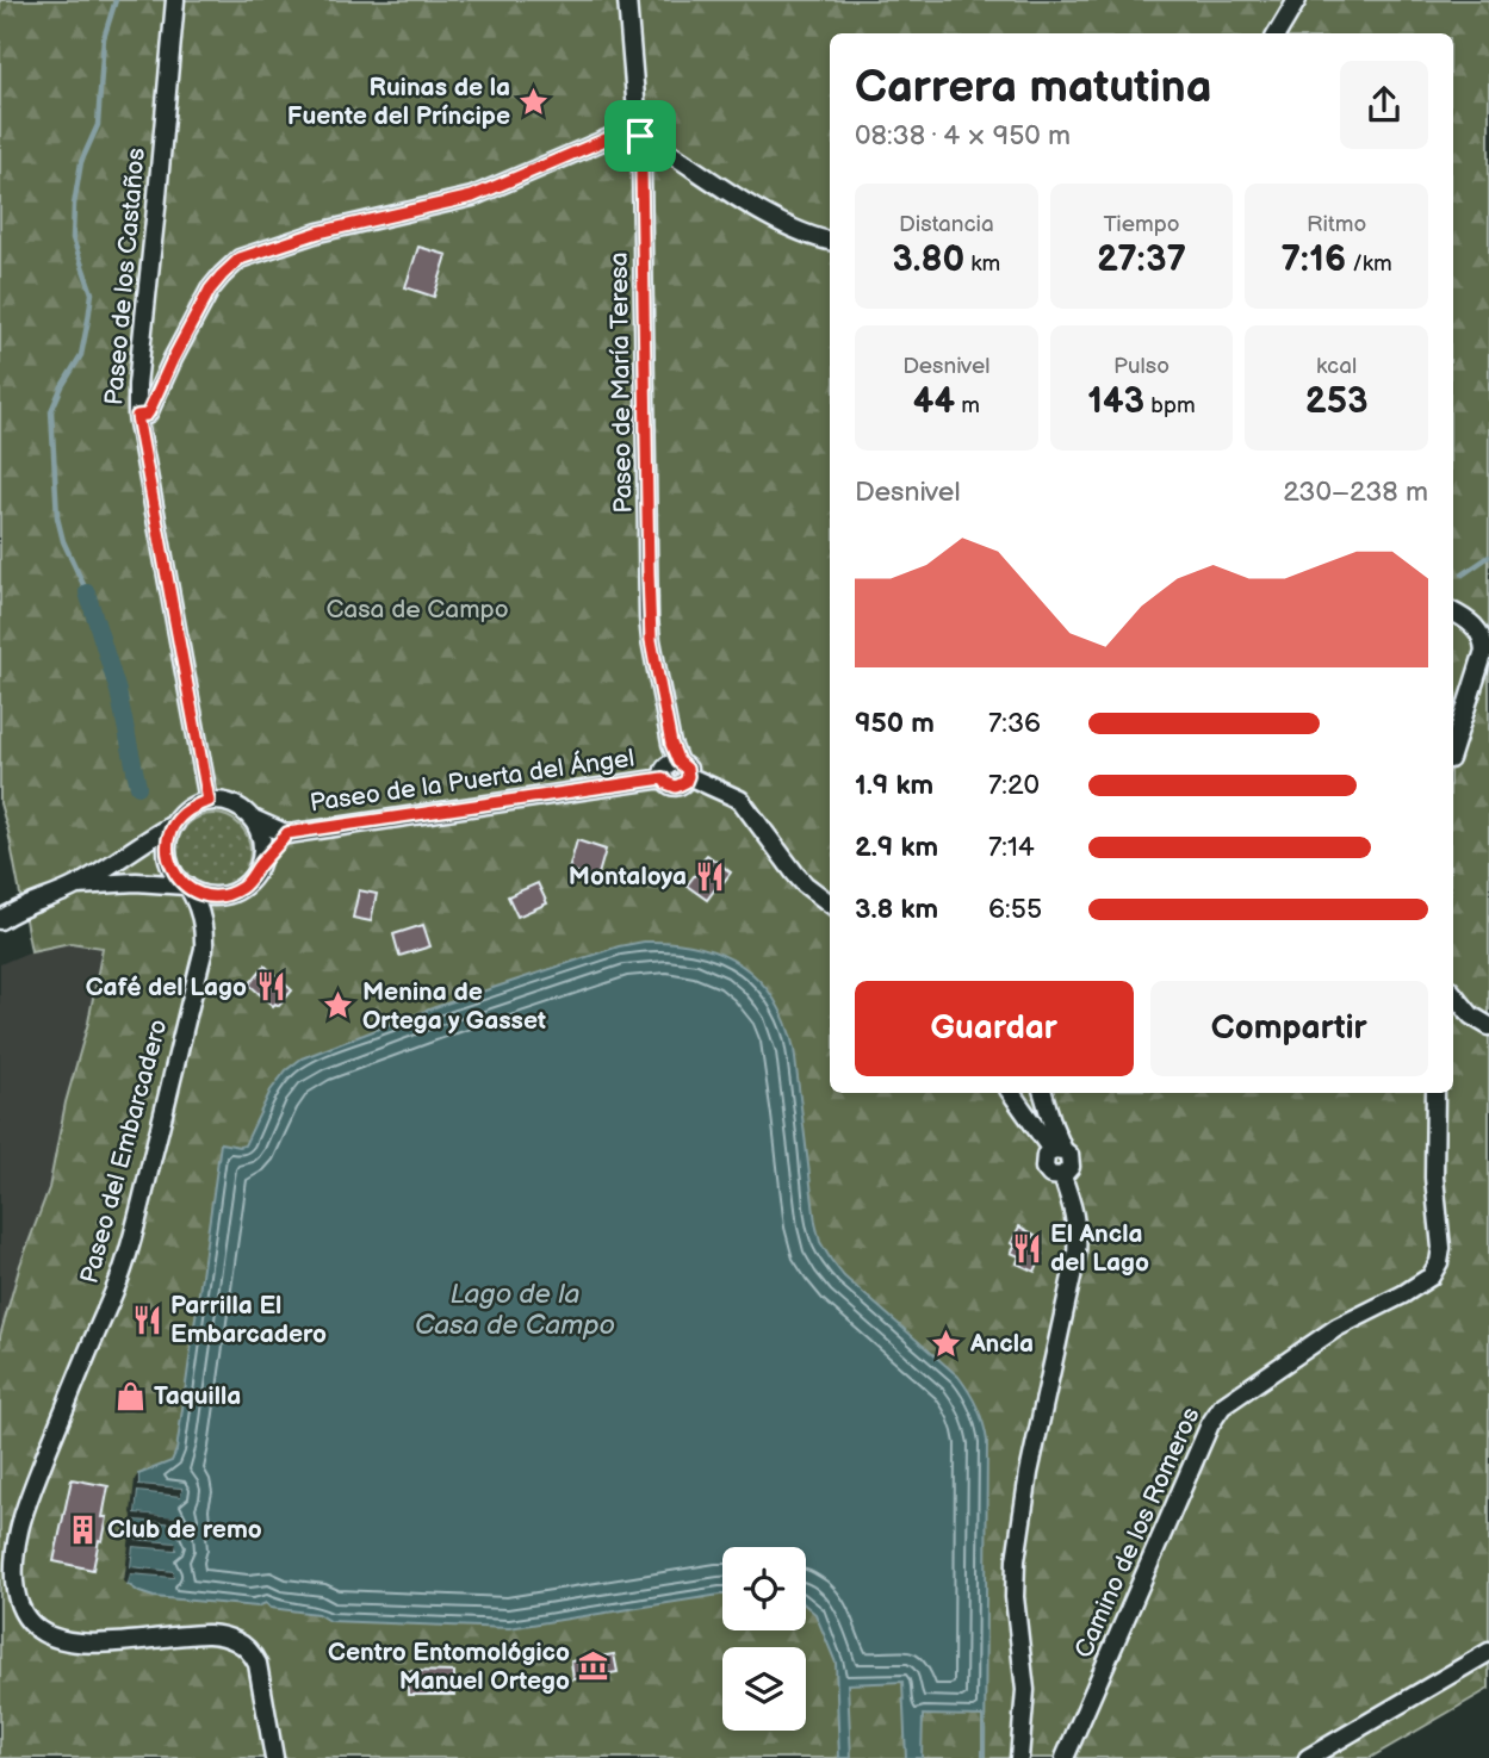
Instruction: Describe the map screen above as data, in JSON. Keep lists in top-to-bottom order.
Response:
{
  "streets": {
    "street": [
      "Paseo de los Castaños",
      "Paseo de María Teresa",
      "Paseo de la Puerta del Ángel",
      "Paseo del Embarcadero",
      "Camino de los Romeros"
    ]
  },
  "crossings": [
    ["Paseo de los Castaños", "Paseo de la Puerta del Ángel"],
    ["Paseo de los Castaños", "Paseo del Embarcadero"],
    ["Paseo de María Teresa", "Paseo de la Puerta del Ángel"],
    ["Paseo de la Puerta del Ángel", "Paseo del Embarcadero"]
  ],
  "water": ["Lago de la Casa de Campo"],
  "parks": ["Casa de Campo"],
  "places": {
    "place": ["Ruinas de la Fuente del Príncipe", "Menina de Ortega y Gasset", "Ancla"],
    "restaurant": [
      "Montaloya",
      "Café del Lago",
      "El Ancla del Lago",
      "Parrilla El Embarcadero"
    ],
    "shop": ["Taquilla"],
    "building": ["Club de remo"],
    "museum": ["Centro Entomológico Manuel Ortego"]
  },
  "page": {
    "heading": ["Carrera matutina", "08:38 · 4 × 950 m"],
    "stats": [
      ["Distancia", "3.80 km"],
      ["Tiempo", "27:37"],
      ["Ritmo", "7:16 /km"],
      ["Desnivel", "44 m"],
      ["Pulso", "143 bpm"],
      ["kcal", "253"]
    ],
    "chart": ["Desnivel", "230–238 m"],
    "list": [
      {
        "name": "950 m",
        "note": "7:36"
      },
      {
        "name": "1.9 km",
        "note": "7:20"
      },
      {
        "name": "2.9 km",
        "note": "7:14"
      },
      {
        "name": "3.8 km",
        "note": "6:55"
      }
    ],
    "buttons": ["Guardar", "Compartir"]
  }
}
